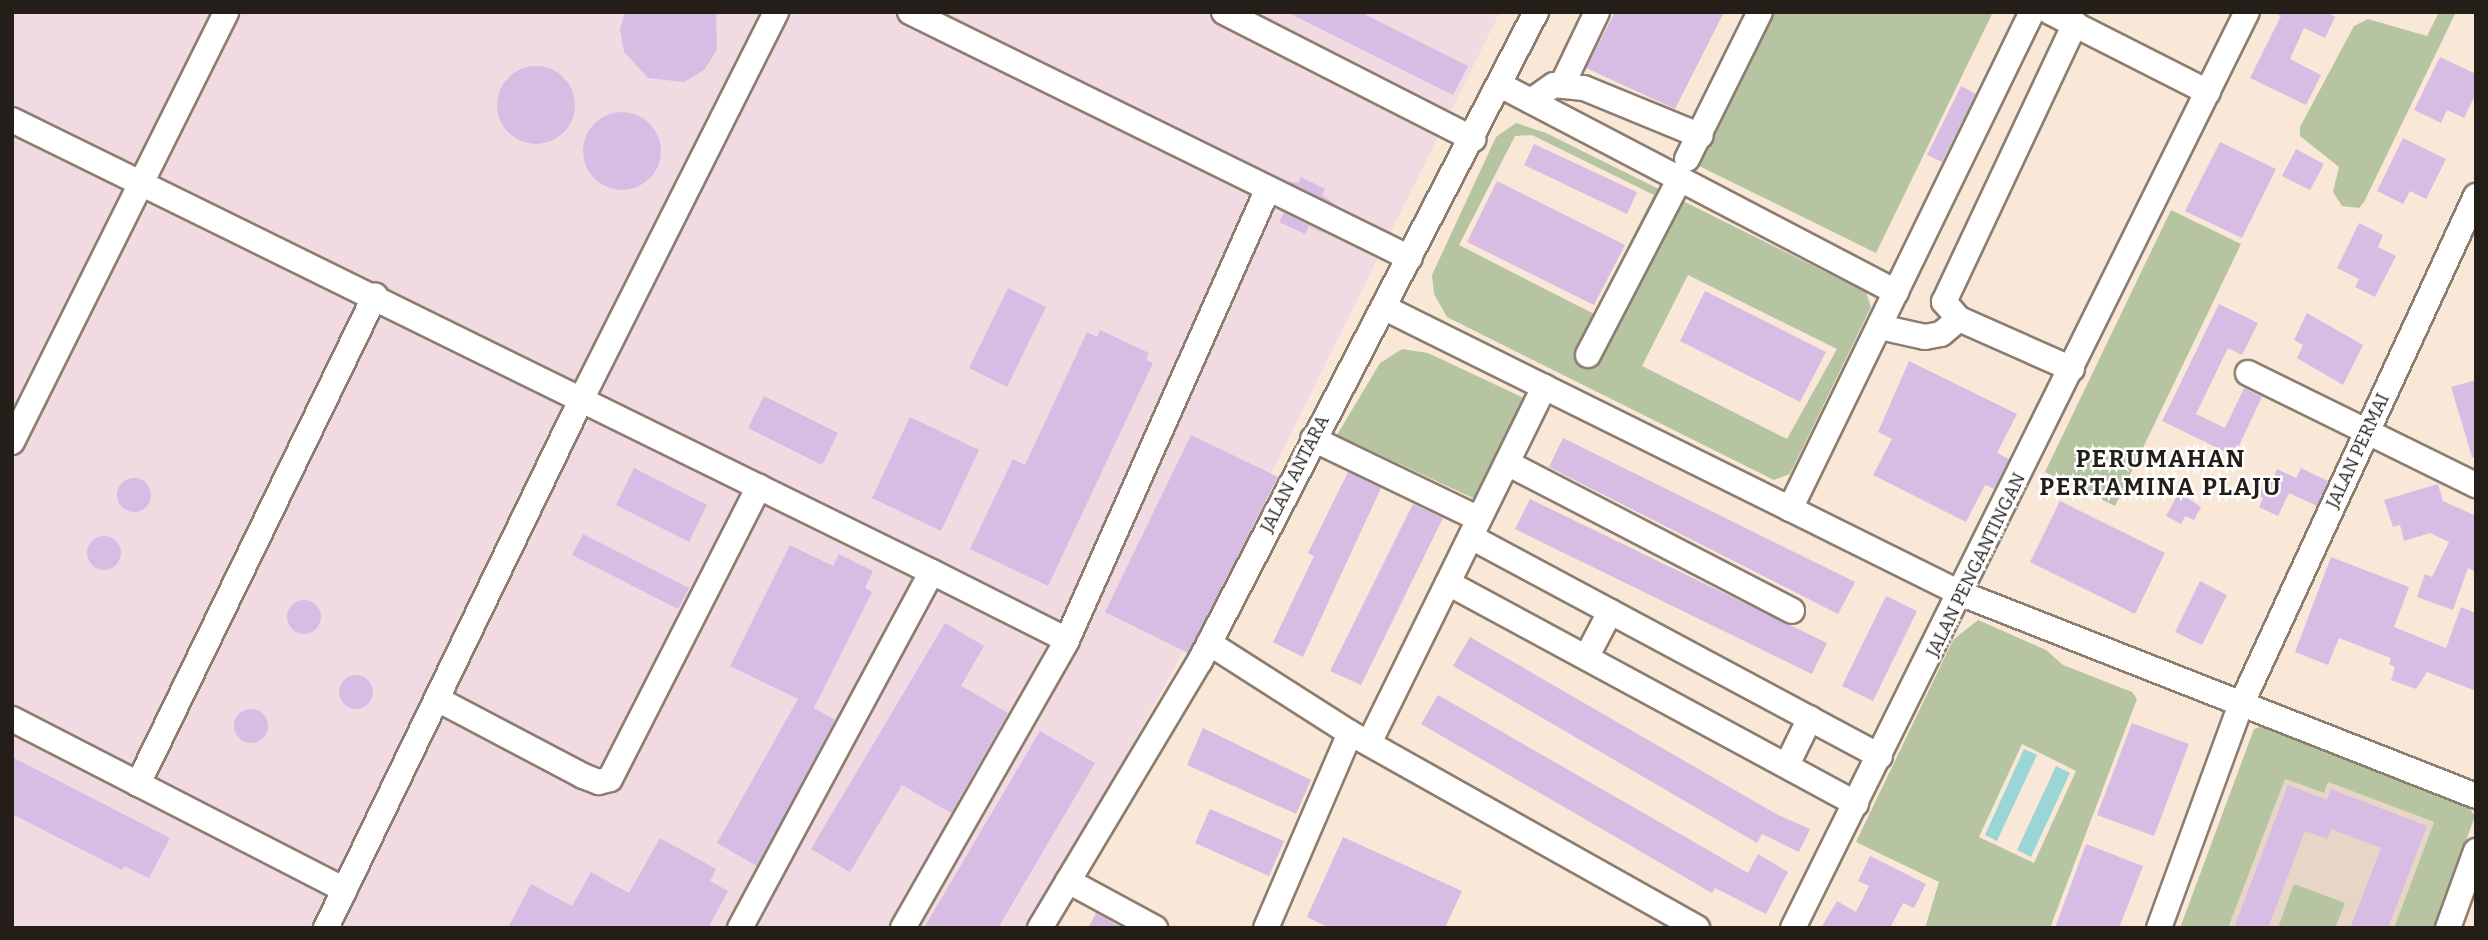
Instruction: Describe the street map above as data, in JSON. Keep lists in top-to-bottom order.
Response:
{
  "streets": {
    "street": ["JALAN PERMAI", "JALAN ANTARA", "JALAN PENGANTINGAN"]
  },
  "districts": ["PERUMAHAN PERTAMINA PLAJU"]
}
